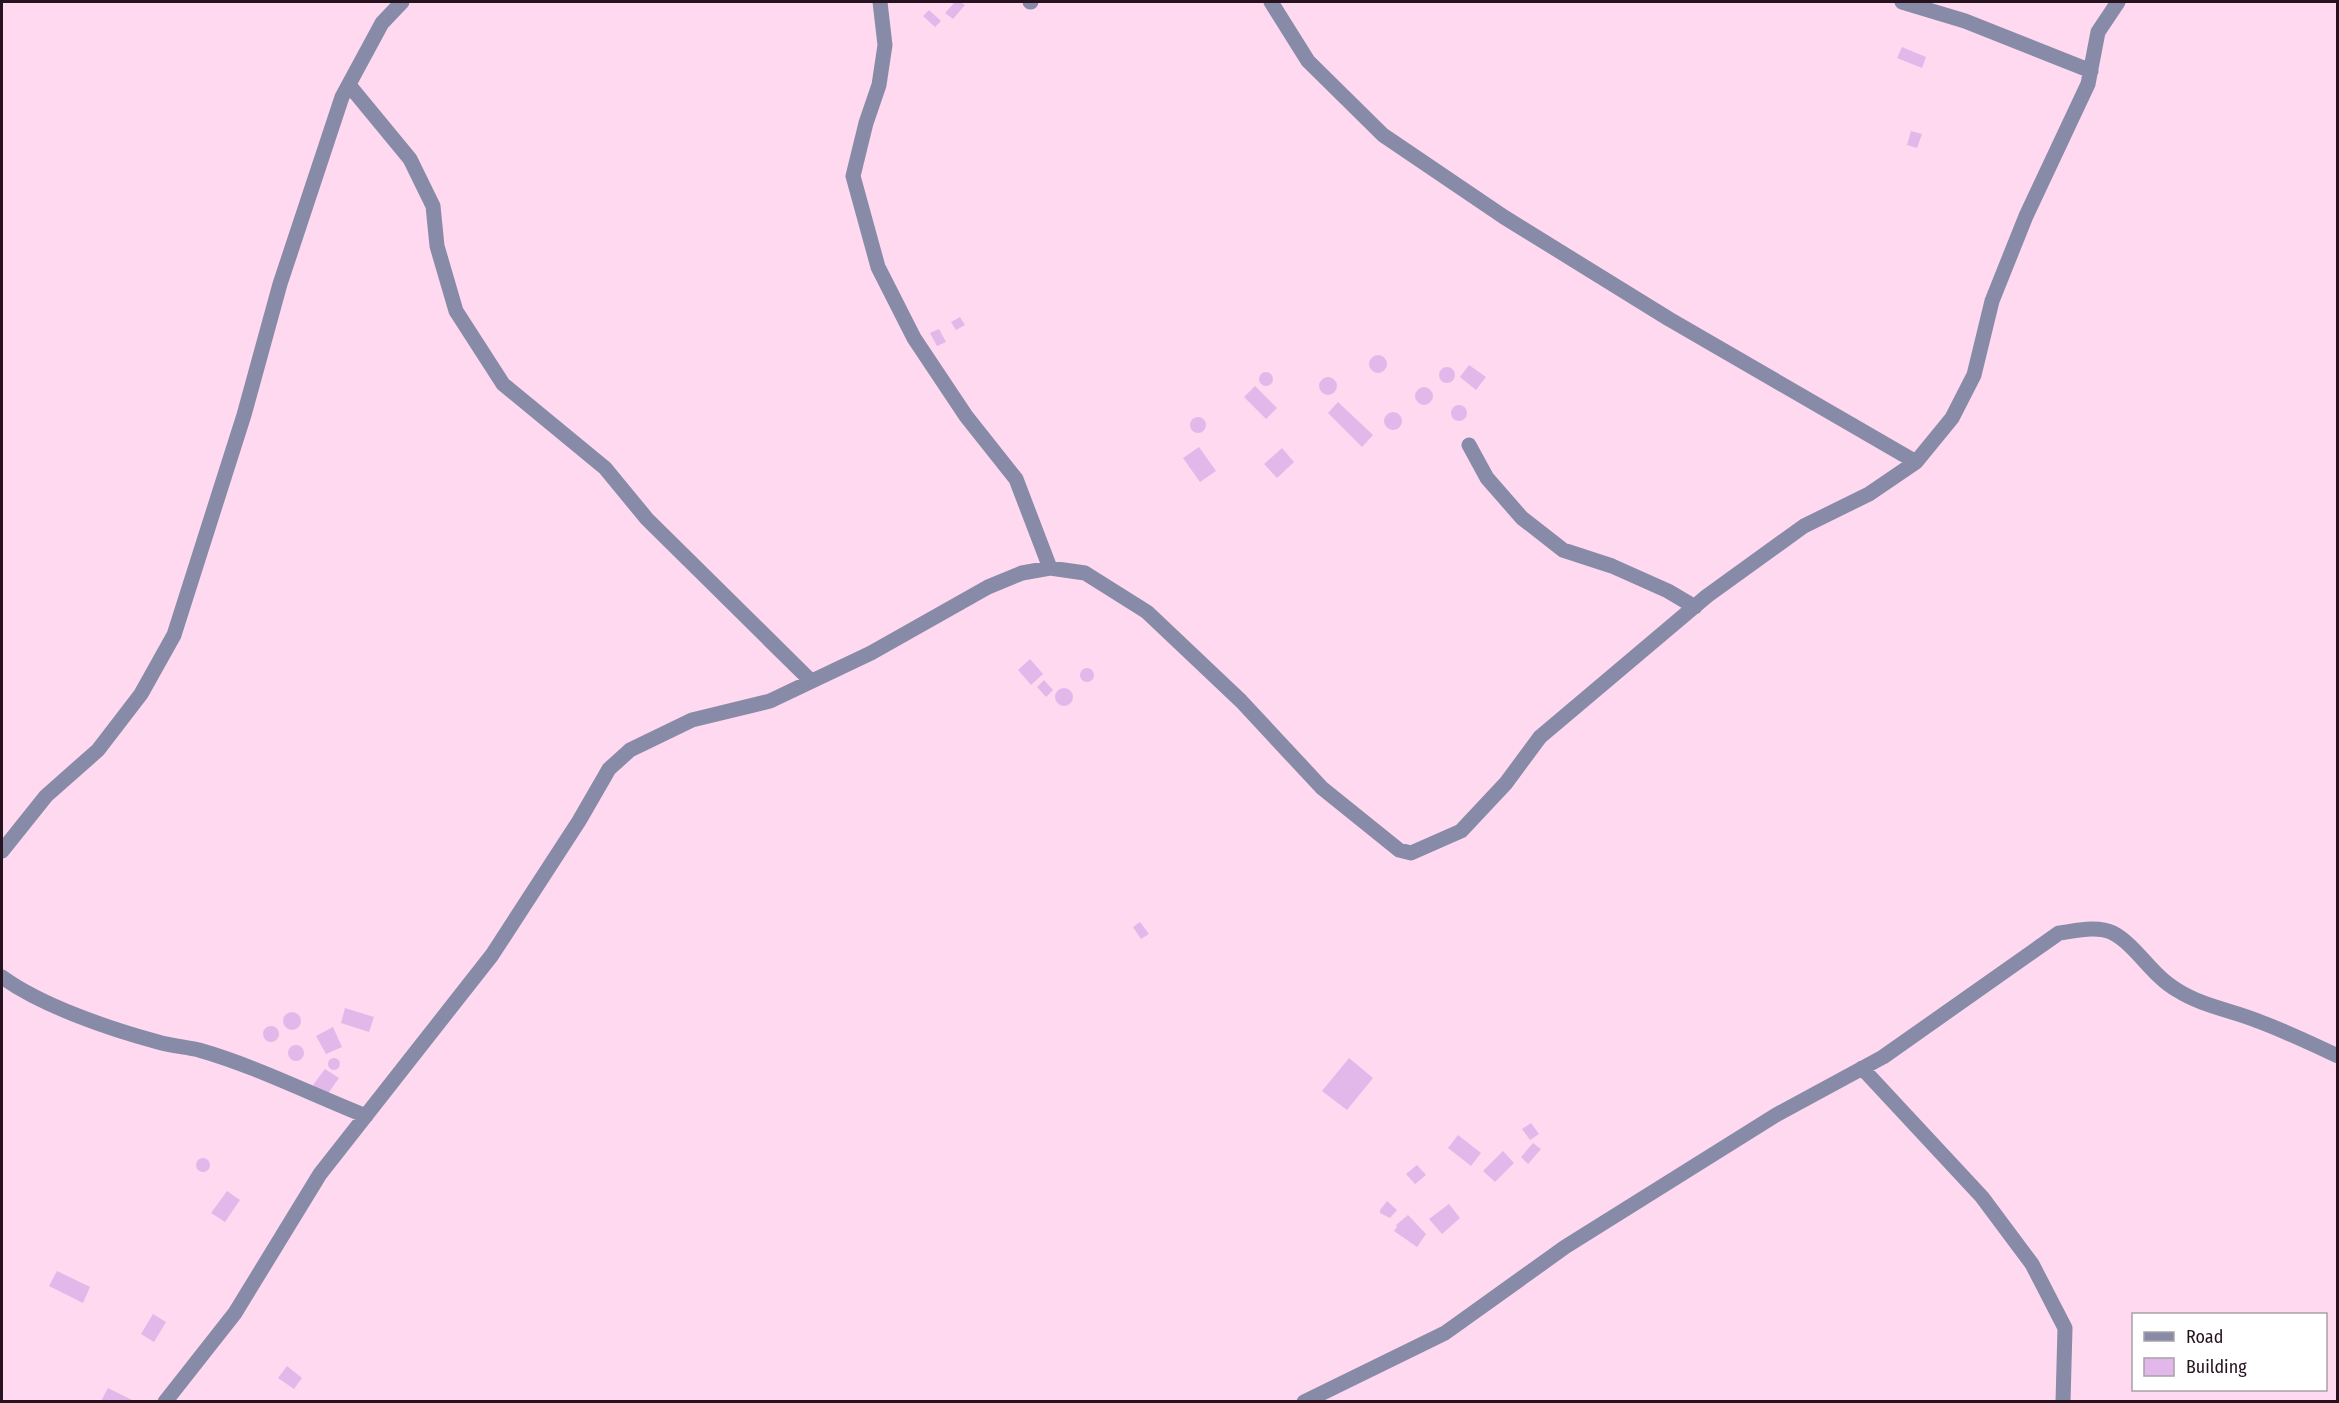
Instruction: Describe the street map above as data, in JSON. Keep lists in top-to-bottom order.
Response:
{
  "legend": ["Road", "Building"]
}
